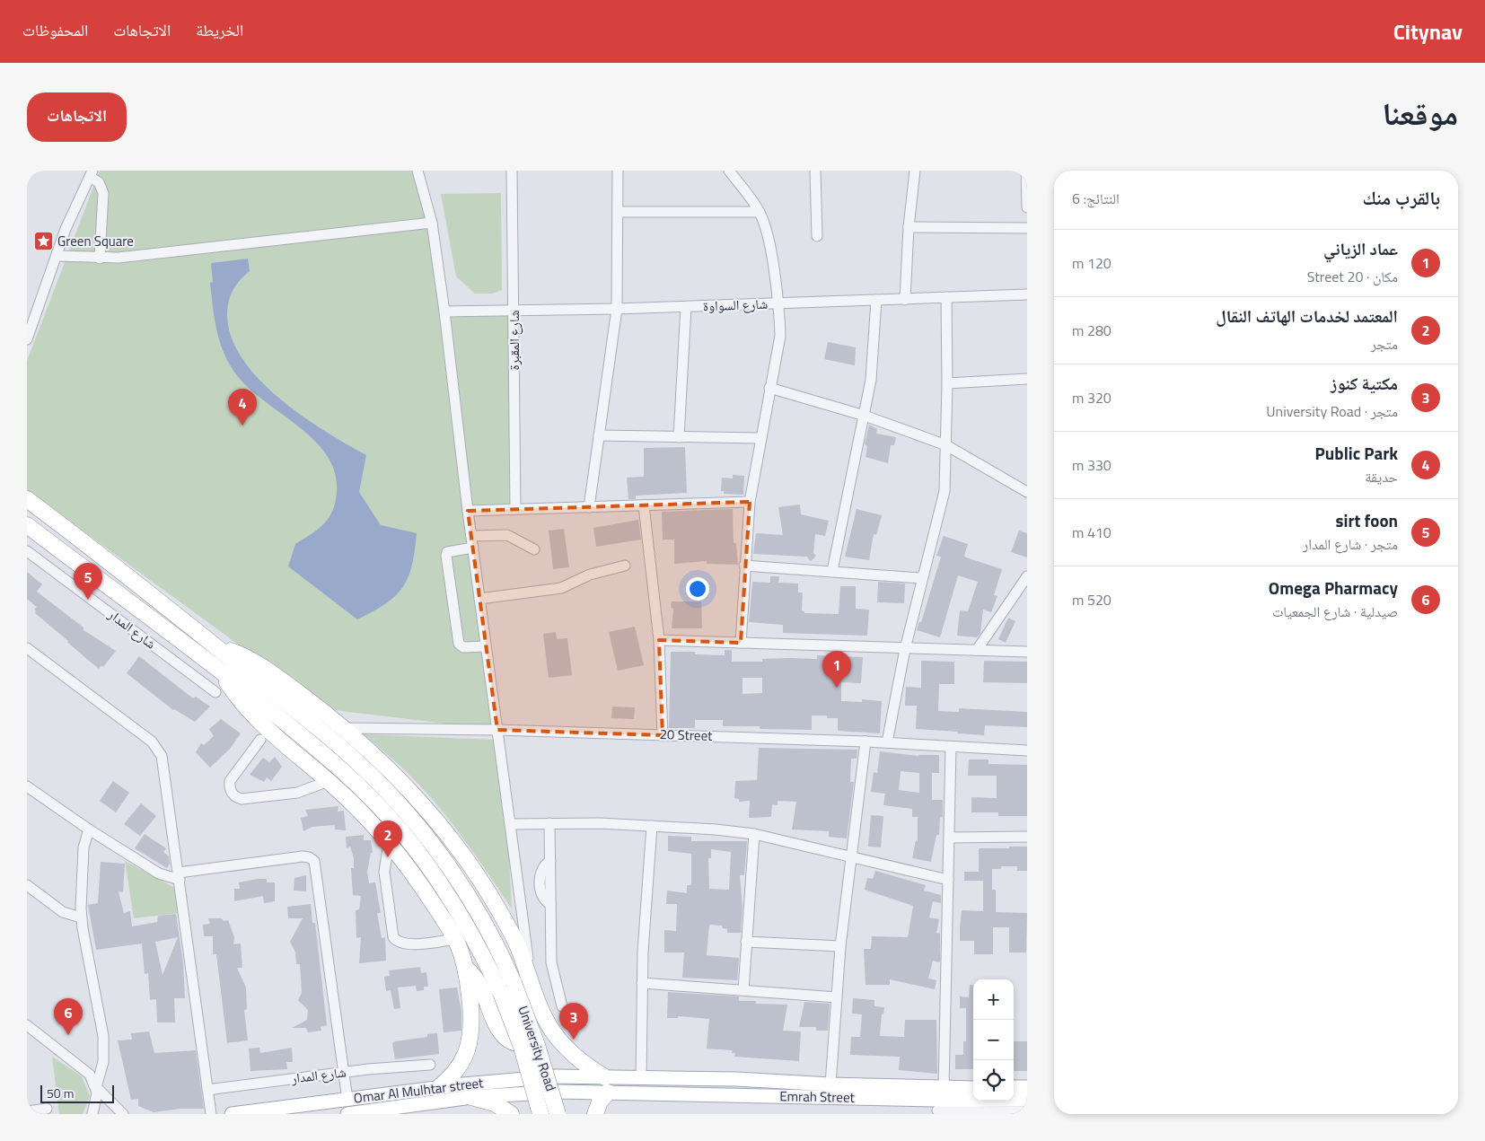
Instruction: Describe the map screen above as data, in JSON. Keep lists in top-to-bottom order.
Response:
{
  "streets": {
    "highway": ["University Road"],
    "main road": ["Omar Al Mulhtar street", "Emrah Street"],
    "street": [
      "شارع السواوة",
      "شارع المقبرة",
      "شارع المدار",
      "20 Street"
    ]
  },
  "crossings": [
    ["شارع السواوة", "شارع المقبرة"],
    ["Omar Al Mulhtar street", "Emrah Street"]
  ],
  "places": {
    "place": ["Green Square"]
  },
  "scale_bar": "50 m",
  "page": {
    "header": "Citynav",
    "nav": ["الخريطة", "الاتجاهات", "المحفوظات"],
    "title": "موقعنا",
    "buttons": "الاتجاهات",
    "heading": ["بالقرب منك", "النتائج: 6"],
    "list": [
      {
        "mark": "1",
        "name": "عماد الزياني",
        "note": "مكان · 20 Street",
        "value": "120 m"
      },
      {
        "mark": "2",
        "name": "المعتمد لخدمات الهاتف النقال",
        "note": "متجر",
        "value": "280 m"
      },
      {
        "mark": "3",
        "name": "مكتية كنوز",
        "note": "متجر · University Road",
        "value": "320 m"
      },
      {
        "mark": "4",
        "name": "Public Park",
        "note": "حديقة",
        "value": "330 m"
      },
      {
        "mark": "5",
        "name": "sirt foon",
        "note": "متجر · شارع المدار",
        "value": "410 m"
      },
      {
        "mark": "6",
        "name": "Omega Pharmacy",
        "note": "صيدلية · شارع الجمعيات",
        "value": "520 m"
      }
    ],
    "pins": [
      "4",
      "5",
      "1",
      "2",
      "6",
      "3"
    ],
    "map_buttons": ["+", "−"],
    "scale": "50 m"
  }
}
